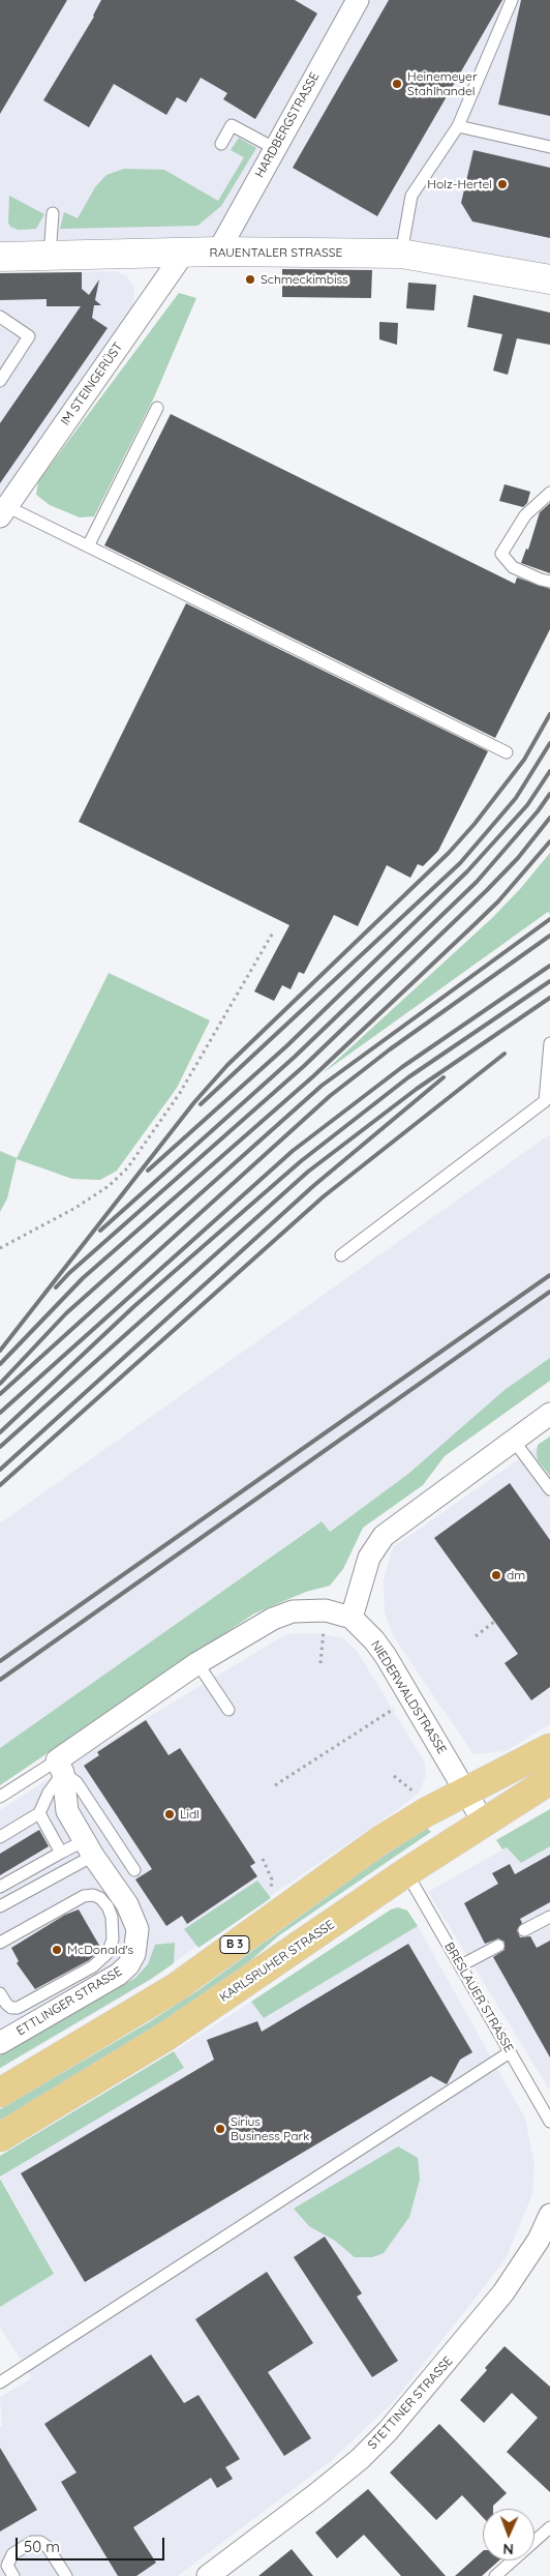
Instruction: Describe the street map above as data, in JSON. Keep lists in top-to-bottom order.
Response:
{
  "streets": {
    "main road": ["B 3", "KARLSRUHER STRASSE"],
    "street": [
      "HARDBERGSTRASSE",
      "RAUENTALER STRASSE",
      "IM STEINGERÜST",
      "NIEDERWALDSTRASSE",
      "ETTLINGER STRASSE",
      "STETTINER STRASSE"
    ],
    "lane": ["BRESLAUER STRASSE"]
  },
  "crossings": [
    ["HARDBERGSTRASSE", "RAUENTALER STRASSE"],
    ["RAUENTALER STRASSE", "IM STEINGERÜST"],
    ["NIEDERWALDSTRASSE", "B 3"],
    ["NIEDERWALDSTRASSE", "KARLSRUHER STRASSE"],
    ["KARLSRUHER STRASSE", "BRESLAUER STRASSE"]
  ],
  "places": [
    "Heinemeyer Stahlhandel",
    "Holz-Hertel",
    "Schmeckimbiss",
    "dm",
    "Lidl",
    "McDonald's",
    "Sirius Business Park"
  ],
  "scale_bar": "50 m",
  "north": "bottom"
}
